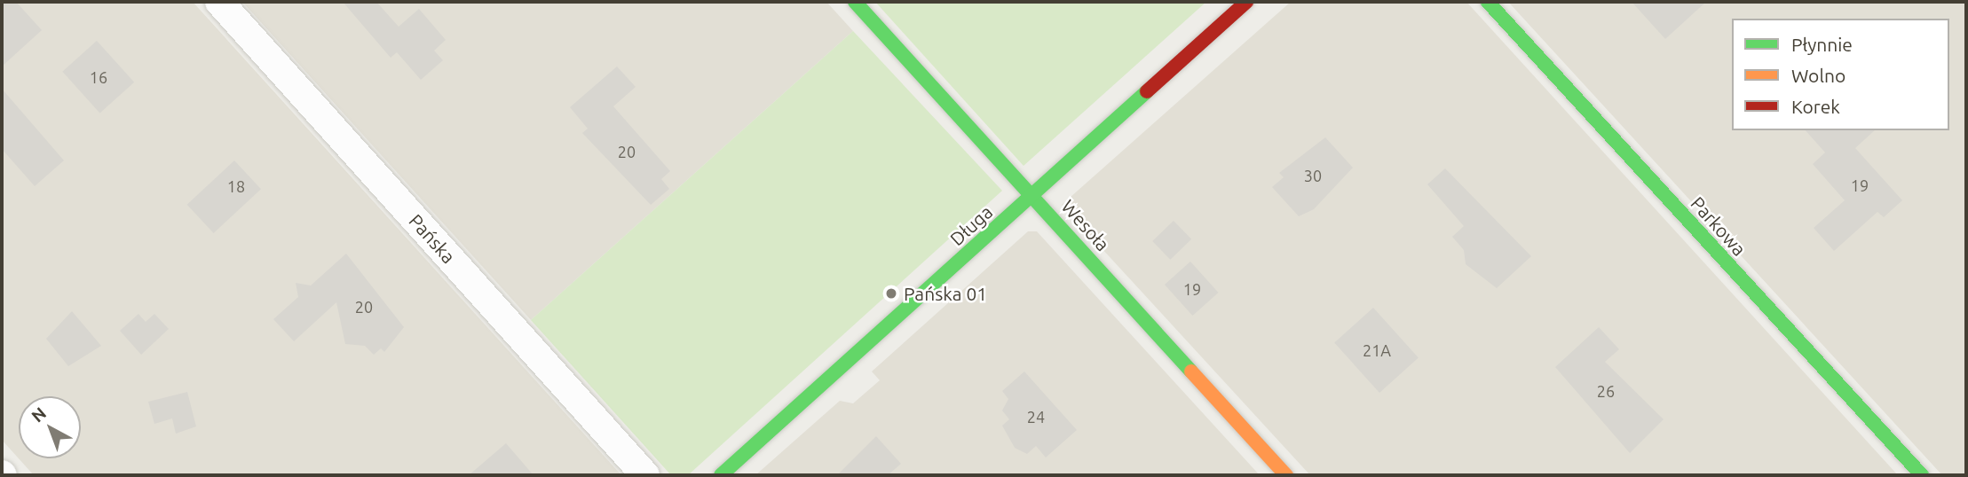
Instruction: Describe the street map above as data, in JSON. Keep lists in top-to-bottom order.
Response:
{
  "streets": {
    "street": [
      "Długa",
      "Wesoła",
      "Parkowa",
      "Pańska"
    ]
  },
  "crossings": [
    ["Długa", "Wesoła"]
  ],
  "places": ["Pańska 01"],
  "house_numbers": [
    "16",
    "20",
    "30",
    "19",
    "18",
    "19",
    "20",
    "21A",
    "26",
    "24"
  ],
  "legend": ["Płynnie", "Wolno", "Korek"],
  "north": "top left"
}
